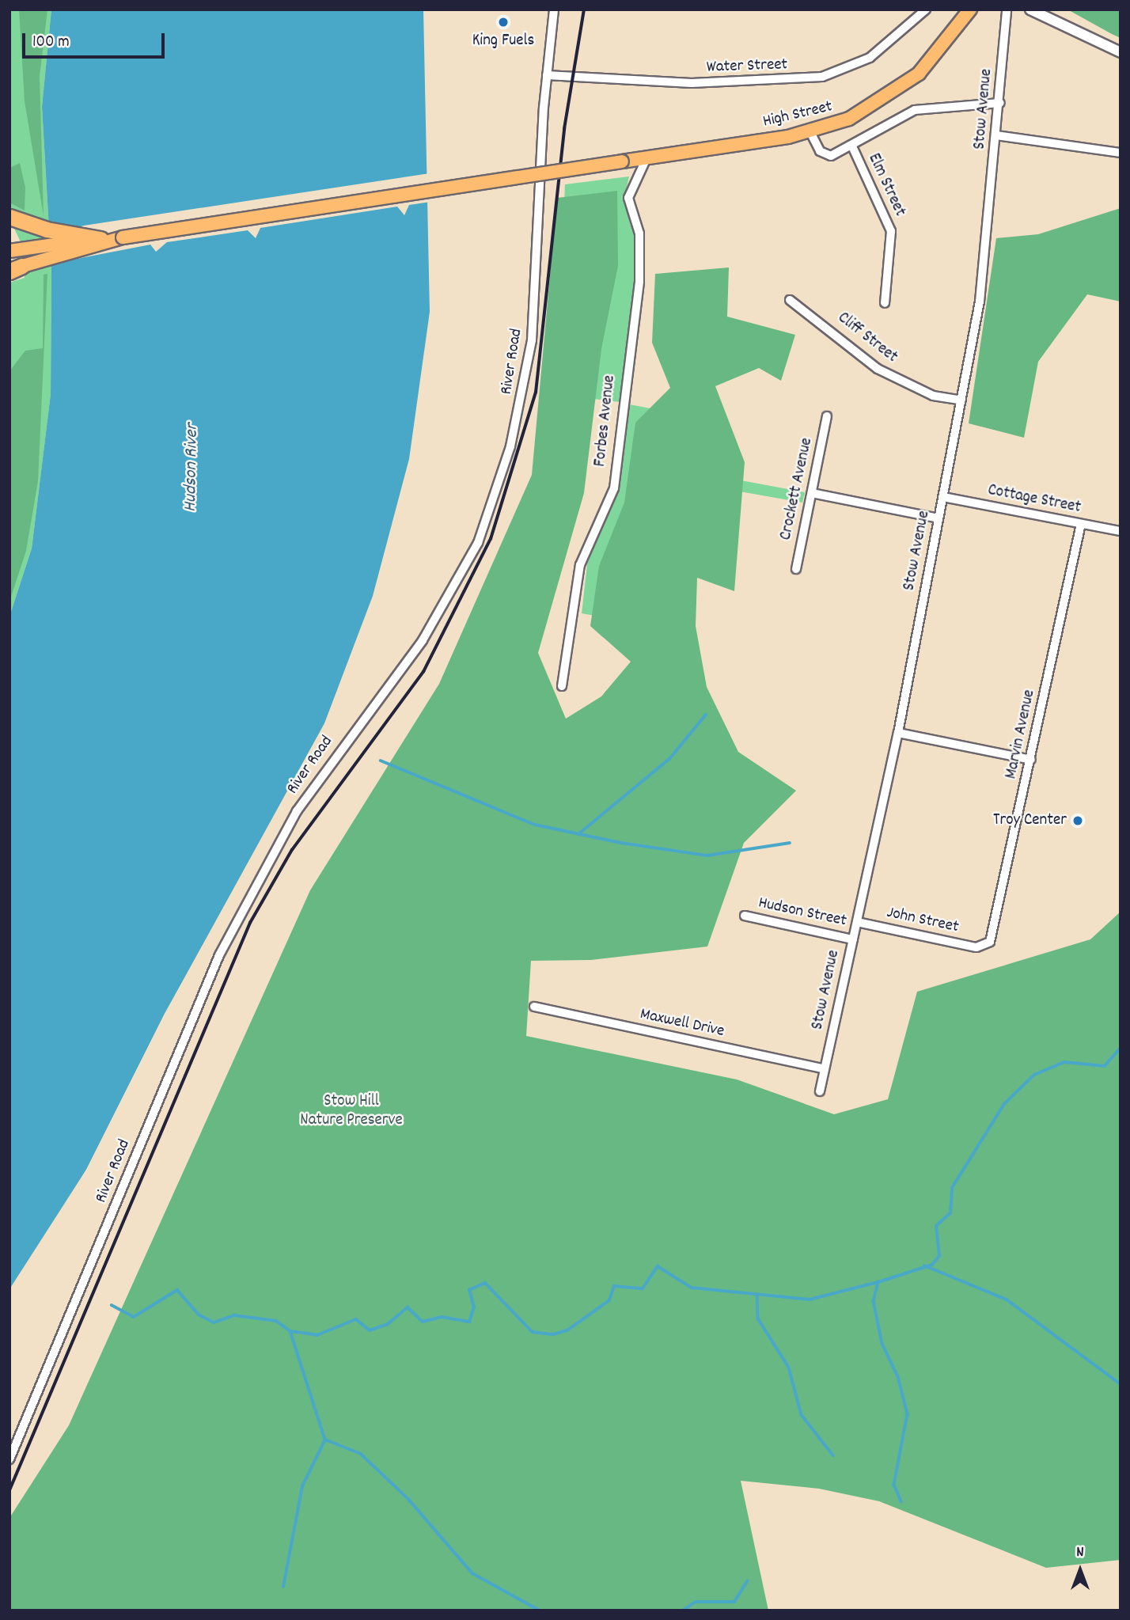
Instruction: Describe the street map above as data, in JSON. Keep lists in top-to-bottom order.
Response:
{
  "streets": {
    "main road": ["High Street"],
    "street": [
      "Water Street",
      "Stow Avenue",
      "Elm Street",
      "Cliff Street",
      "River Road",
      "Forbes Avenue",
      "Crockett Avenue",
      "Cottage Street",
      "Marvin Avenue",
      "Hudson Street",
      "John Street",
      "Maxwell Drive"
    ]
  },
  "crossings": [
    ["Water Street", "River Road"],
    ["Stow Avenue", "Cliff Street"],
    ["Stow Avenue", "Cottage Street"],
    ["Stow Avenue", "Hudson Street"],
    ["Stow Avenue", "John Street"],
    ["Stow Avenue", "Maxwell Drive"],
    ["High Street", "Forbes Avenue"],
    ["Cottage Street", "Marvin Avenue"],
    ["Marvin Avenue", "John Street"]
  ],
  "water": ["Hudson River"],
  "parks": ["Stow Hill Nature Preserve"],
  "places": ["King Fuels", "Troy Center"],
  "scale_bar": "100 m",
  "north": "top"
}
